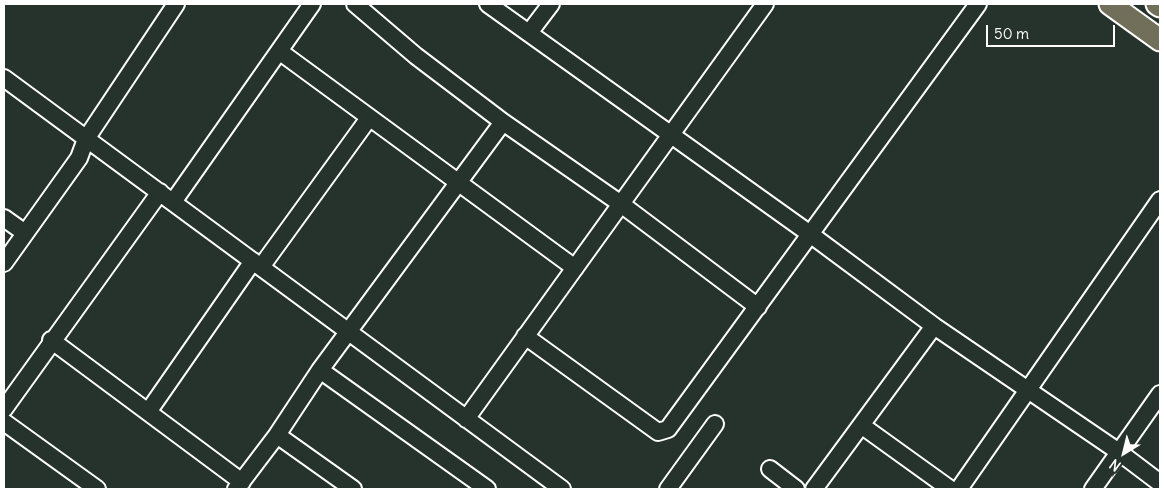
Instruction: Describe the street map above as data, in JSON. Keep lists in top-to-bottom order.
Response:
{
  "scale_bar": "50 m",
  "north": "bottom left"
}
